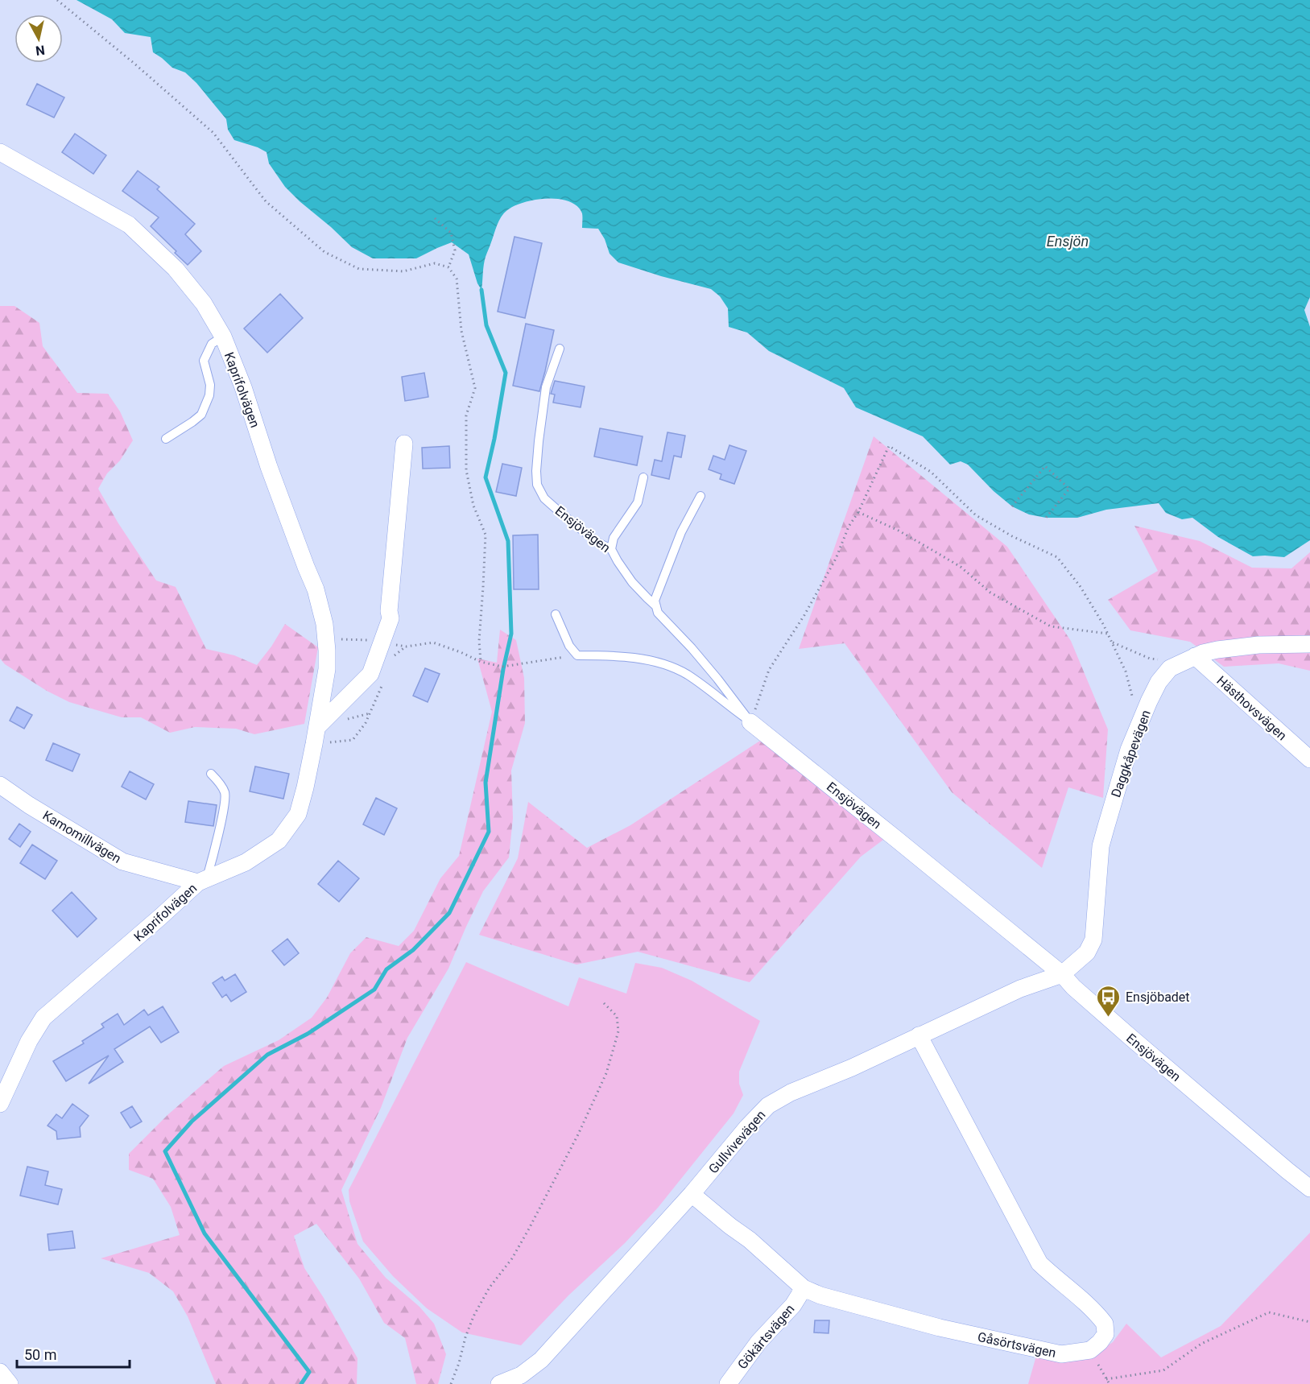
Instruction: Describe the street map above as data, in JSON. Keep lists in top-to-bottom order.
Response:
{
  "streets": {
    "street": [
      "Kaprifolvägen",
      "Ensjövägen",
      "Hästhovsvägen",
      "Daggkåpevägen",
      "Kamomillvägen",
      "Gullvivevägen",
      "Gökärtsvägen",
      "Gåsörtsvägen"
    ]
  },
  "crossings": [
    ["Kaprifolvägen", "Kamomillvägen"],
    ["Ensjövägen", "Daggkåpevägen"],
    ["Ensjövägen", "Gullvivevägen"],
    ["Hästhovsvägen", "Daggkåpevägen"],
    ["Daggkåpevägen", "Gullvivevägen"],
    ["Gullvivevägen", "Gåsörtsvägen"],
    ["Gökärtsvägen", "Gåsörtsvägen"]
  ],
  "water": ["Ensjön"],
  "places": {
    "bus stop": ["Ensjöbadet"]
  },
  "scale_bar": "50 m",
  "north": "bottom"
}
